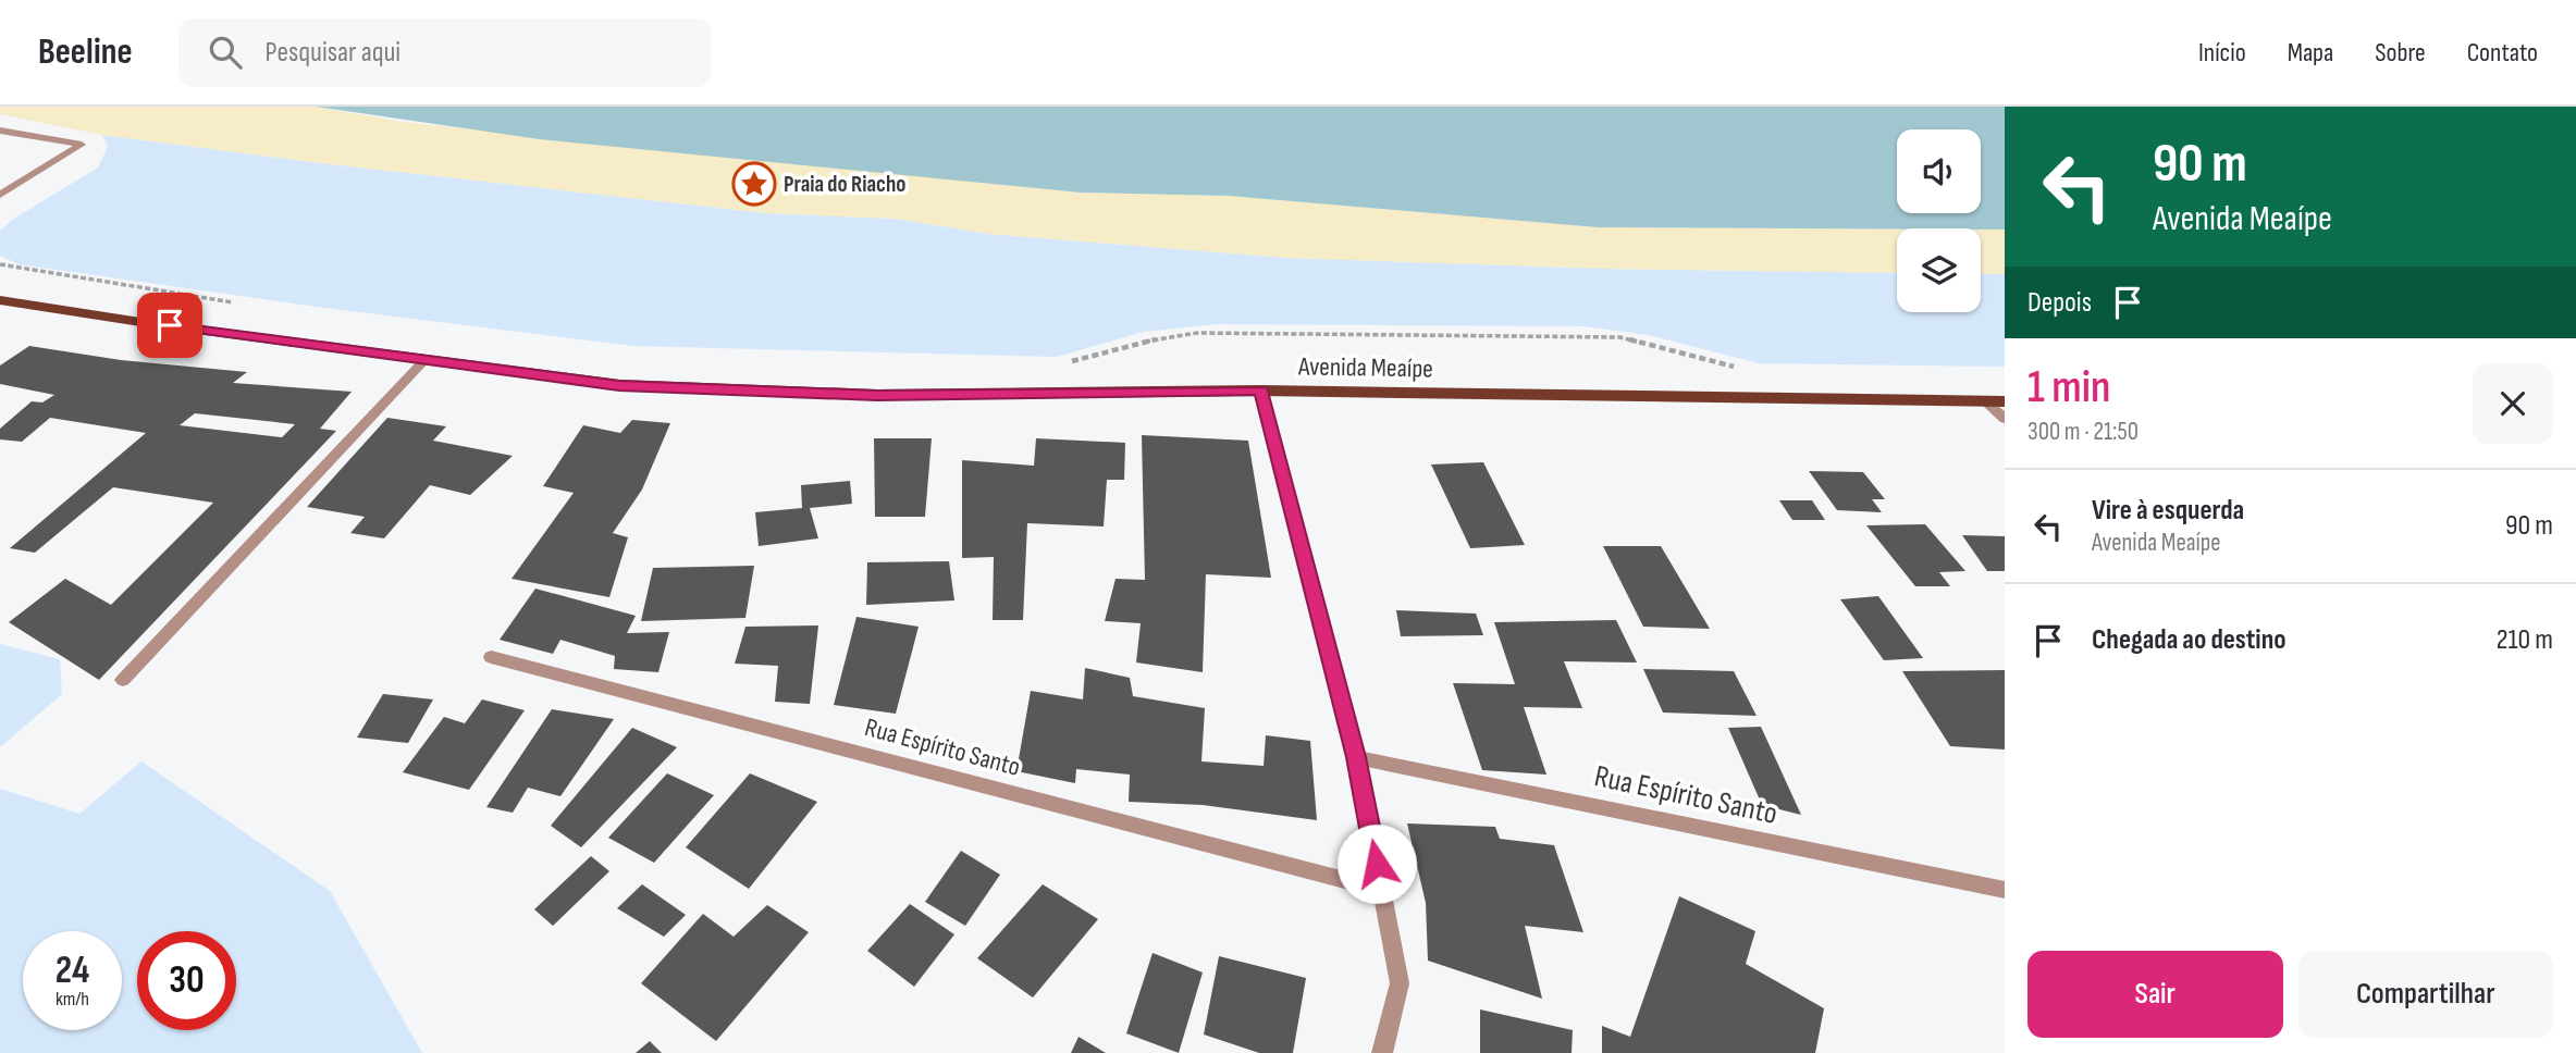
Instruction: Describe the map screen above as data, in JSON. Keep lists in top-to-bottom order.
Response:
{
  "streets": {
    "main road": ["Avenida Meaípe"],
    "street": ["Rua Espírito Santo"]
  },
  "places": {
    "place": ["Praia do Riacho"]
  },
  "page": {
    "header": "Beeline",
    "search": "Pesquisar aqui",
    "nav": [
      "Início",
      "Mapa",
      "Sobre",
      "Contato"
    ],
    "turn": ["90 m", "Avenida Meaípe"],
    "then": "Depois",
    "heading": ["1 min", "300 m · 21:50"],
    "list": [
      {
        "name": "Vire à esquerda",
        "note": "Avenida Meaípe",
        "value": "90 m"
      },
      {
        "name": "Chegada ao destino",
        "value": "210 m"
      }
    ],
    "speed": "24 km/h",
    "limit": "30",
    "buttons": ["Sair", "Compartilhar"]
  }
}
